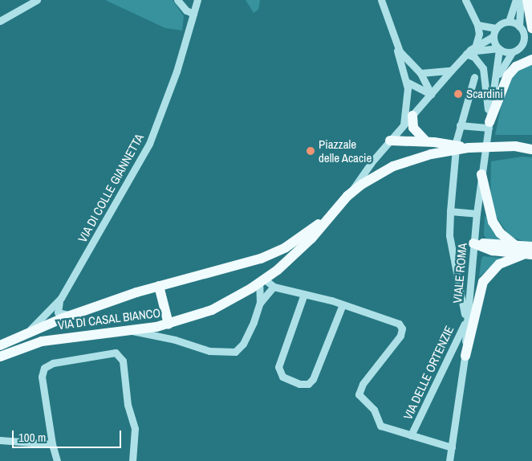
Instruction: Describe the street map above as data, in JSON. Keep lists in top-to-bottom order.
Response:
{
  "streets": {
    "main road": ["VIA DI CASAL BIANCO"],
    "street": ["VIA DI COLLE GIANNETTA", "VIALE ROMA", "VIA DELLE ORTENZIE"]
  },
  "crossings": [
    ["VIA DI COLLE GIANNETTA", "VIA DI CASAL BIANCO"],
    ["VIALE ROMA", "VIA DELLE ORTENZIE"]
  ],
  "places": ["Scardini", "Piazzale delle Acacie"],
  "scale_bar": "100 m"
}
